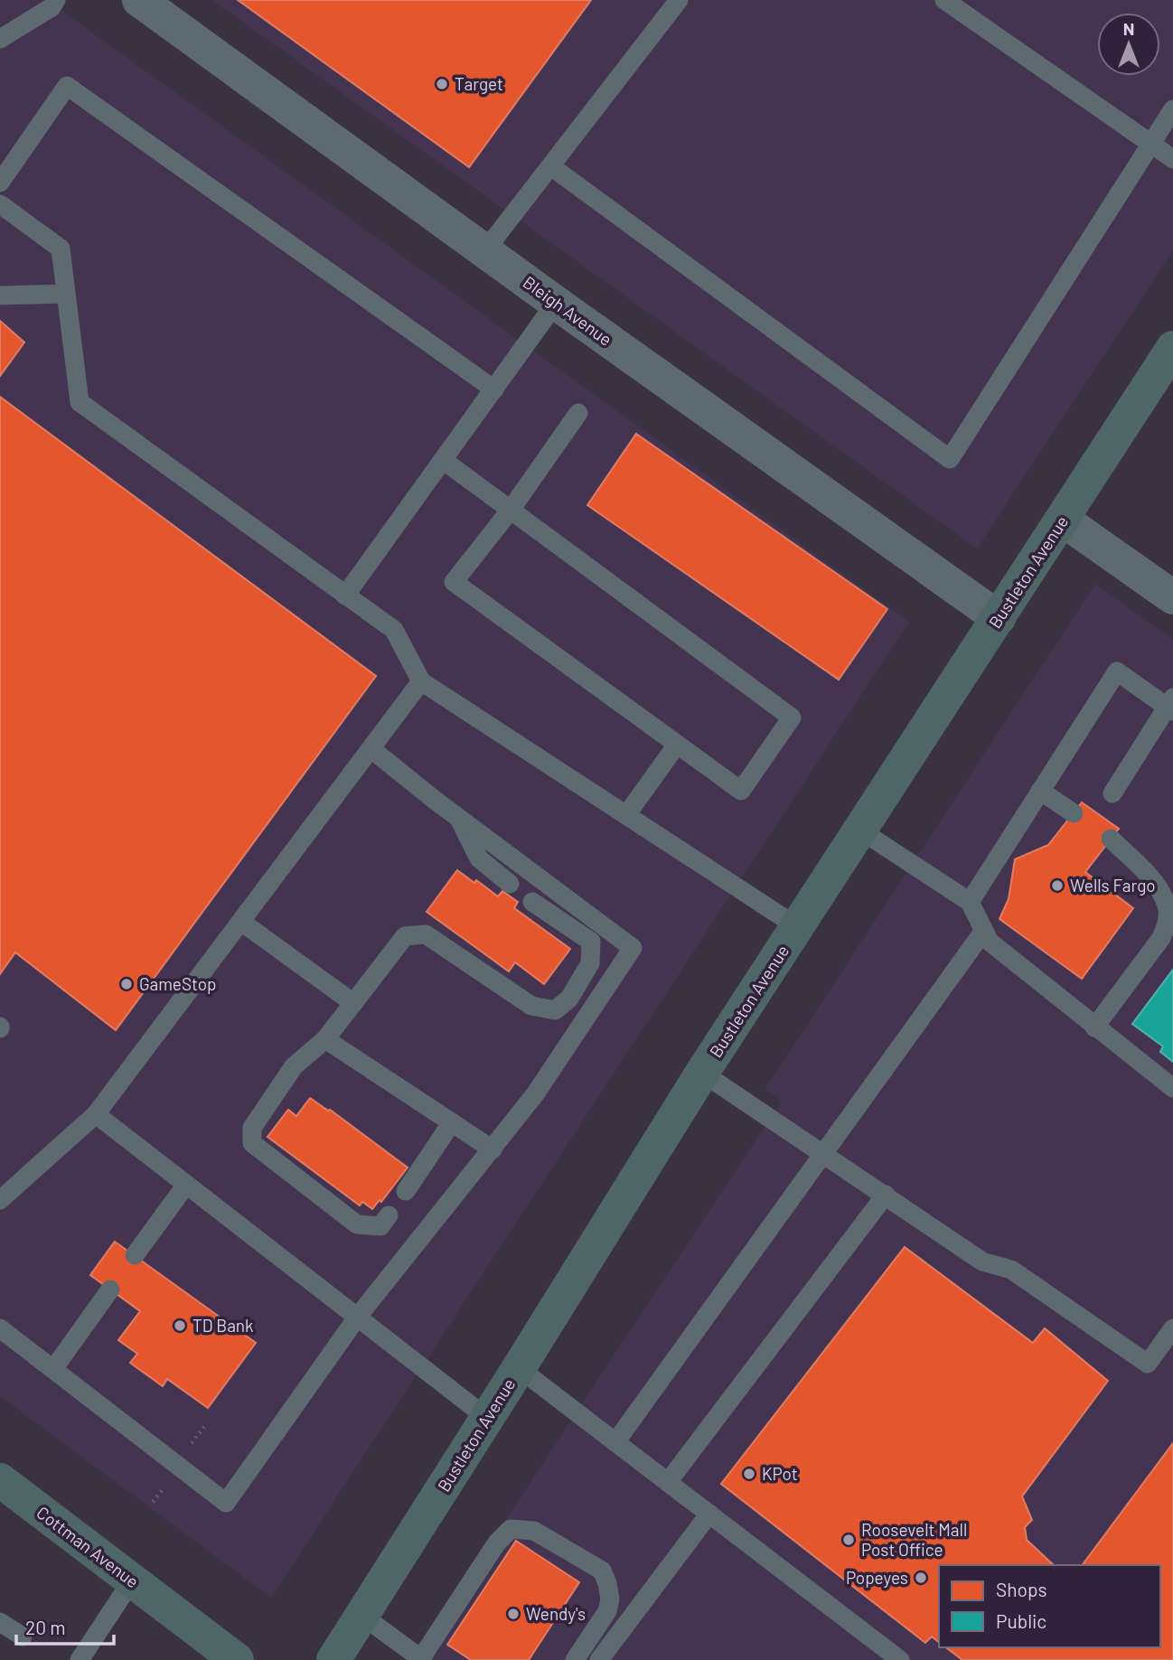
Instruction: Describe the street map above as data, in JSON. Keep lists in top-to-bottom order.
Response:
{
  "streets": {
    "main road": ["Bustleton Avenue", "Cottman Avenue"],
    "street": ["Bleigh Avenue"]
  },
  "crossings": [
    ["Bleigh Avenue", "Bustleton Avenue"]
  ],
  "places": [
    "Target",
    "Wells Fargo",
    "GameStop",
    "TD Bank",
    "KPot",
    "Roosevelt Mall Post Office",
    "Popeyes",
    "Wendy's"
  ],
  "legend": ["Shops", "Public"],
  "scale_bar": "20 m",
  "north": "top"
}
